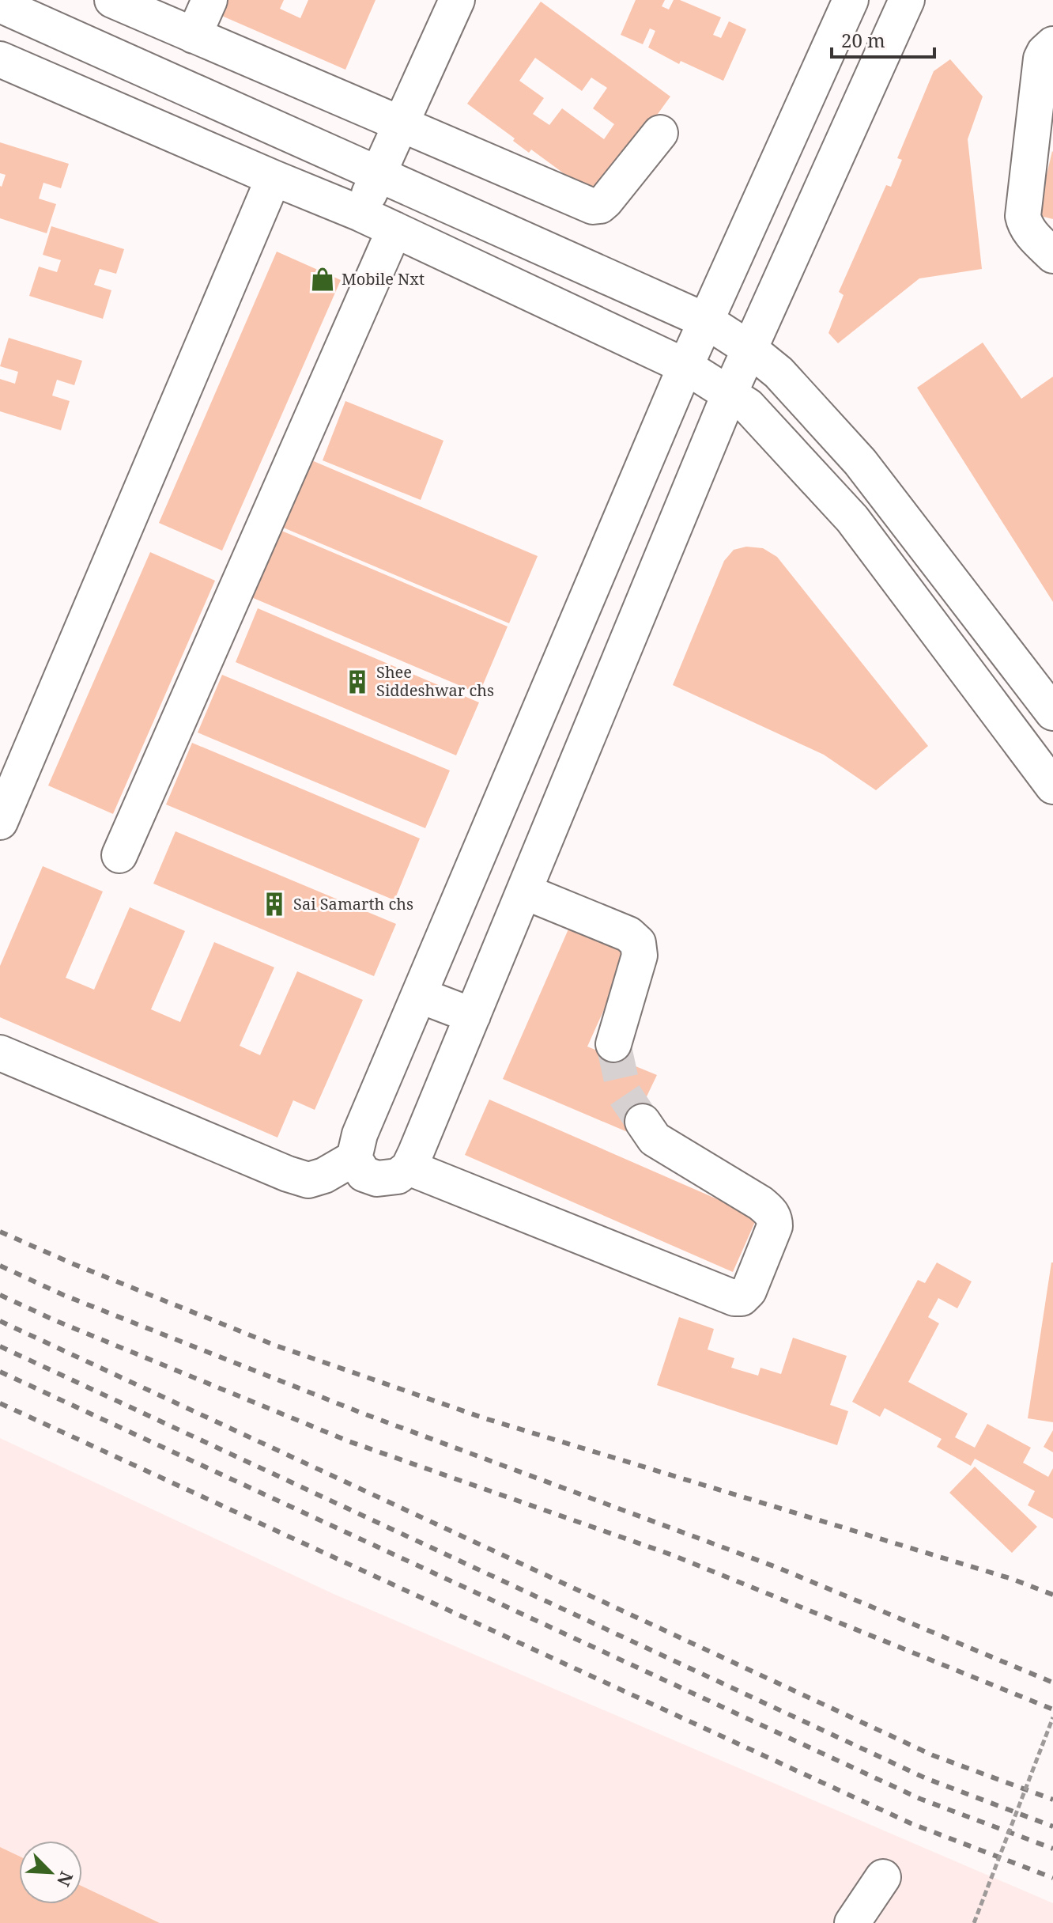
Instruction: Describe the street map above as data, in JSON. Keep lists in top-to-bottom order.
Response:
{
  "places": {
    "shop": ["Mobile Nxt"],
    "building": ["Shee Siddeshwar chs", "Sai Samarth chs"]
  },
  "scale_bar": "20 m",
  "north": "bottom right"
}
